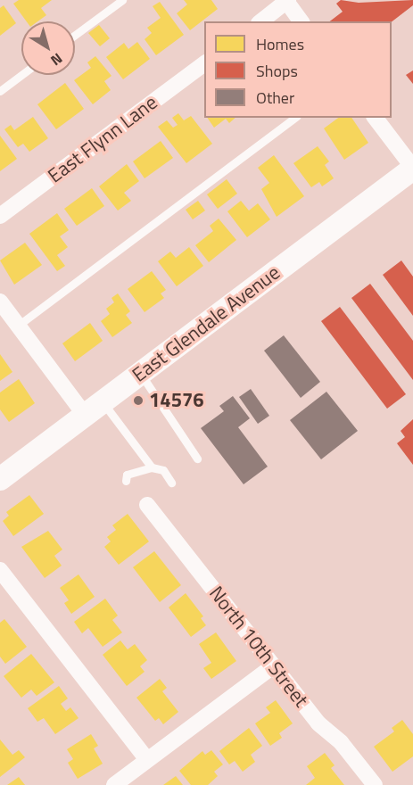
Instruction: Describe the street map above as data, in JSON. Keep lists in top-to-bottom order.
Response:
{
  "streets": {
    "main road": ["East Glendale Avenue"],
    "street": ["East Flynn Lane", "North 10th Street"]
  },
  "places": ["14576"],
  "legend": ["Homes", "Shops", "Other"],
  "north": "bottom right"
}
